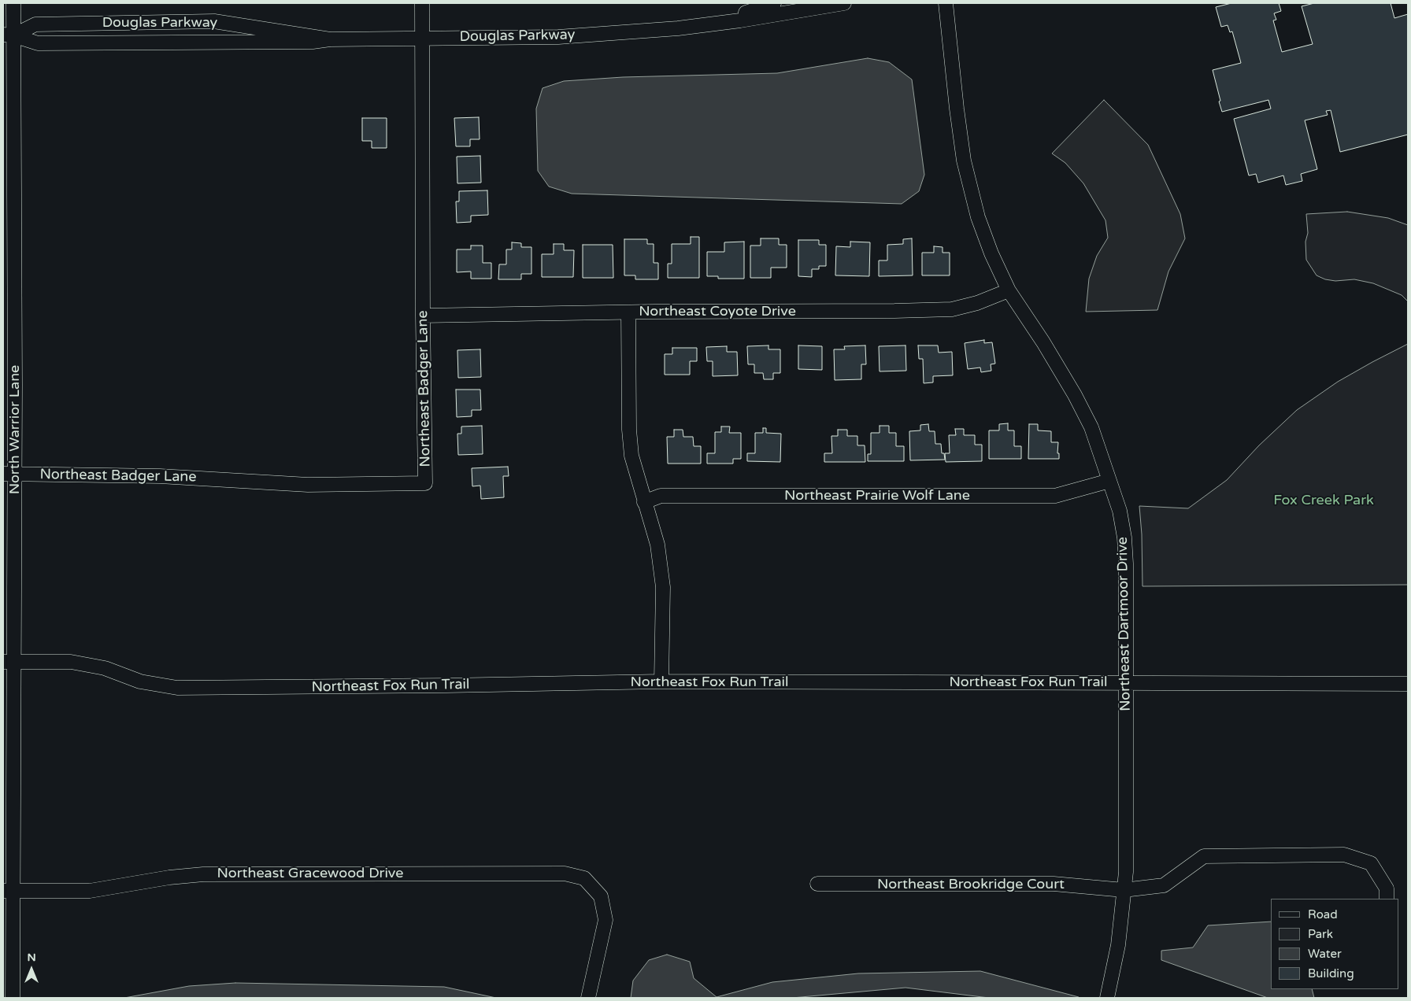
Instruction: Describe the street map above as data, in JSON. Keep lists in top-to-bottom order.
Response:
{
  "streets": {
    "street": [
      "Douglas Parkway",
      "Northeast Coyote Drive",
      "Northeast Badger Lane",
      "North Warrior Lane",
      "Northeast Prairie Wolf Lane",
      "Northeast Dartmoor Drive",
      "Northeast Fox Run Trail",
      "Northeast Gracewood Drive",
      "Northeast Brookridge Court"
    ]
  },
  "crossings": [
    ["Douglas Parkway", "Northeast Badger Lane"],
    ["Douglas Parkway", "North Warrior Lane"],
    ["Northeast Coyote Drive", "Northeast Badger Lane"],
    ["Northeast Coyote Drive", "Northeast Dartmoor Drive"],
    ["Northeast Badger Lane", "North Warrior Lane"],
    ["North Warrior Lane", "Northeast Fox Run Trail"],
    ["North Warrior Lane", "Northeast Gracewood Drive"],
    ["Northeast Prairie Wolf Lane", "Northeast Dartmoor Drive"],
    ["Northeast Dartmoor Drive", "Northeast Fox Run Trail"],
    ["Northeast Dartmoor Drive", "Northeast Brookridge Court"]
  ],
  "parks": ["Fox Creek Park"],
  "legend": [
    "Road",
    "Park",
    "Water",
    "Building"
  ],
  "north": "top"
}
